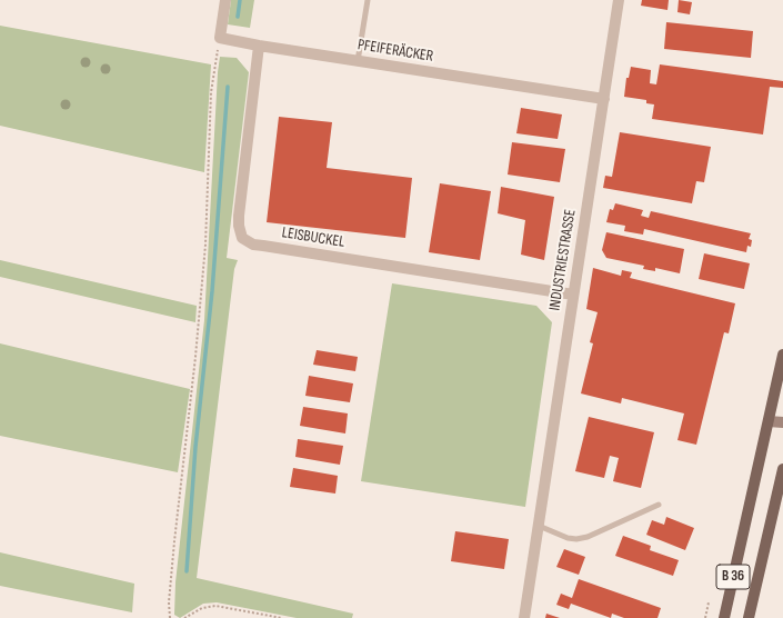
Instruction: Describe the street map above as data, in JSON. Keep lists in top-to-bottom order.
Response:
{
  "streets": {
    "main road": ["B 36"],
    "street": ["PFEIFERÄCKER", "LEISBUCKEL", "INDUSTRIESTRASSE"]
  },
  "crossings": [
    ["PFEIFERÄCKER", "LEISBUCKEL"],
    ["PFEIFERÄCKER", "INDUSTRIESTRASSE"],
    ["LEISBUCKEL", "INDUSTRIESTRASSE"]
  ]
}
